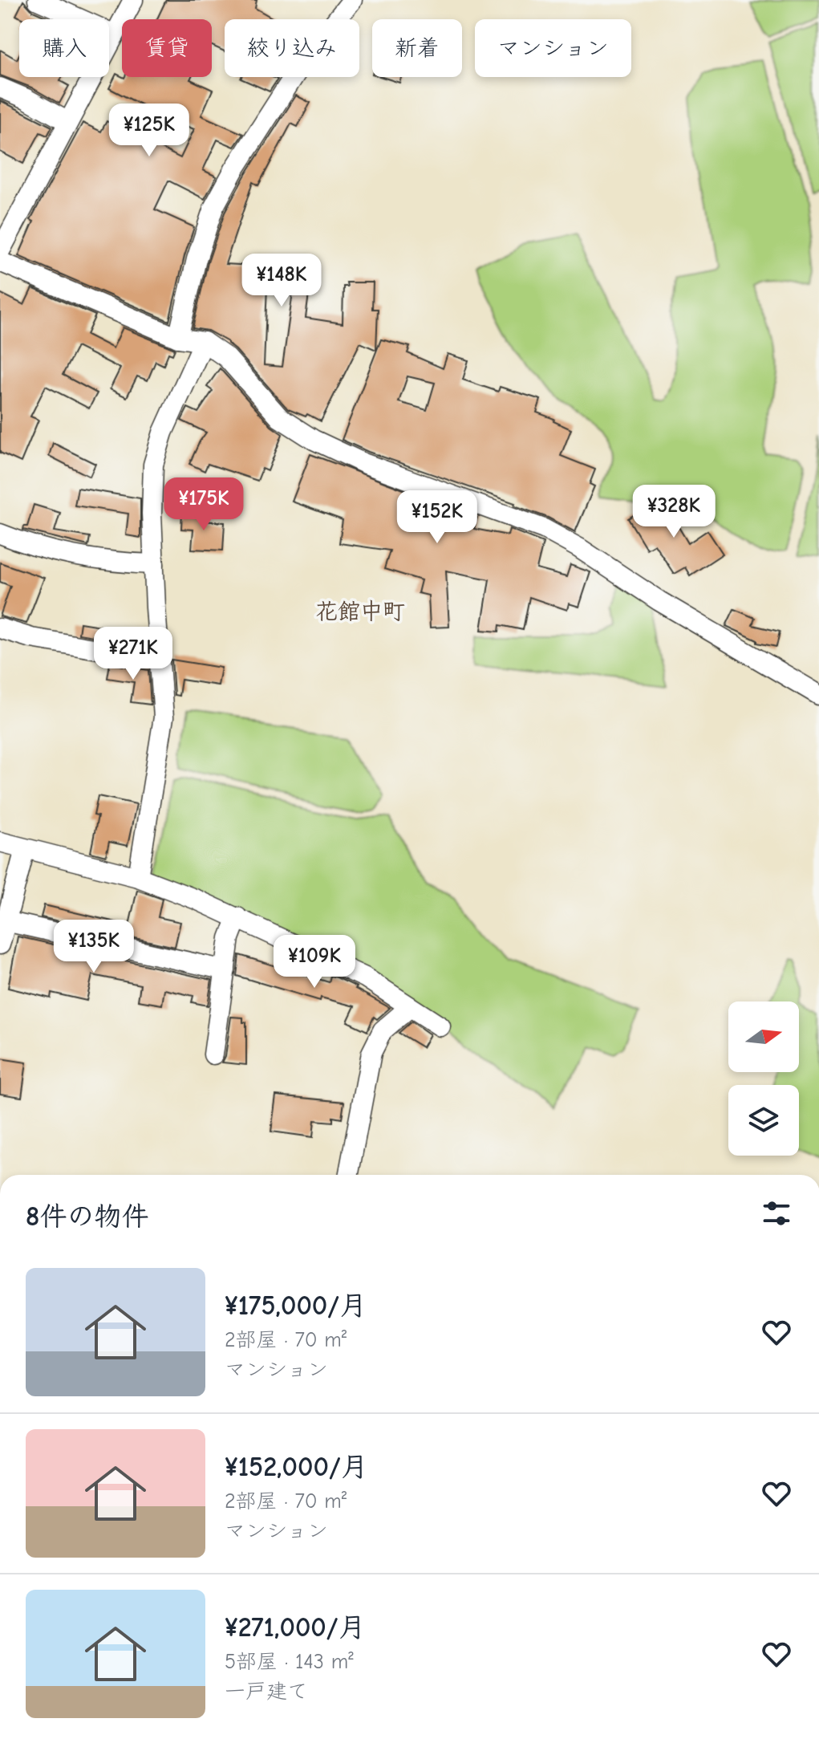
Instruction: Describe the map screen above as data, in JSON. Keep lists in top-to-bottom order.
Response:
{
  "districts": ["花館中町"],
  "north": "right",
  "page": {
    "chip": [
      "購入",
      "賃貸",
      "絞り込み",
      "新着",
      "マンション"
    ],
    "price": [
      "¥125K",
      "¥148K",
      "¥175K",
      "¥328K",
      "¥152K",
      "¥271K",
      "¥135K",
      "¥109K"
    ],
    "heading": "8件の物件",
    "list": [
      {
        "name": "¥175,000/月",
        "note": "2部屋 · 70 m² · マンション"
      },
      {
        "name": "¥152,000/月",
        "note": "2部屋 · 70 m² · マンション"
      },
      {
        "name": "¥271,000/月",
        "note": "5部屋 · 143 m² · 一戸建て"
      }
    ]
  }
}
